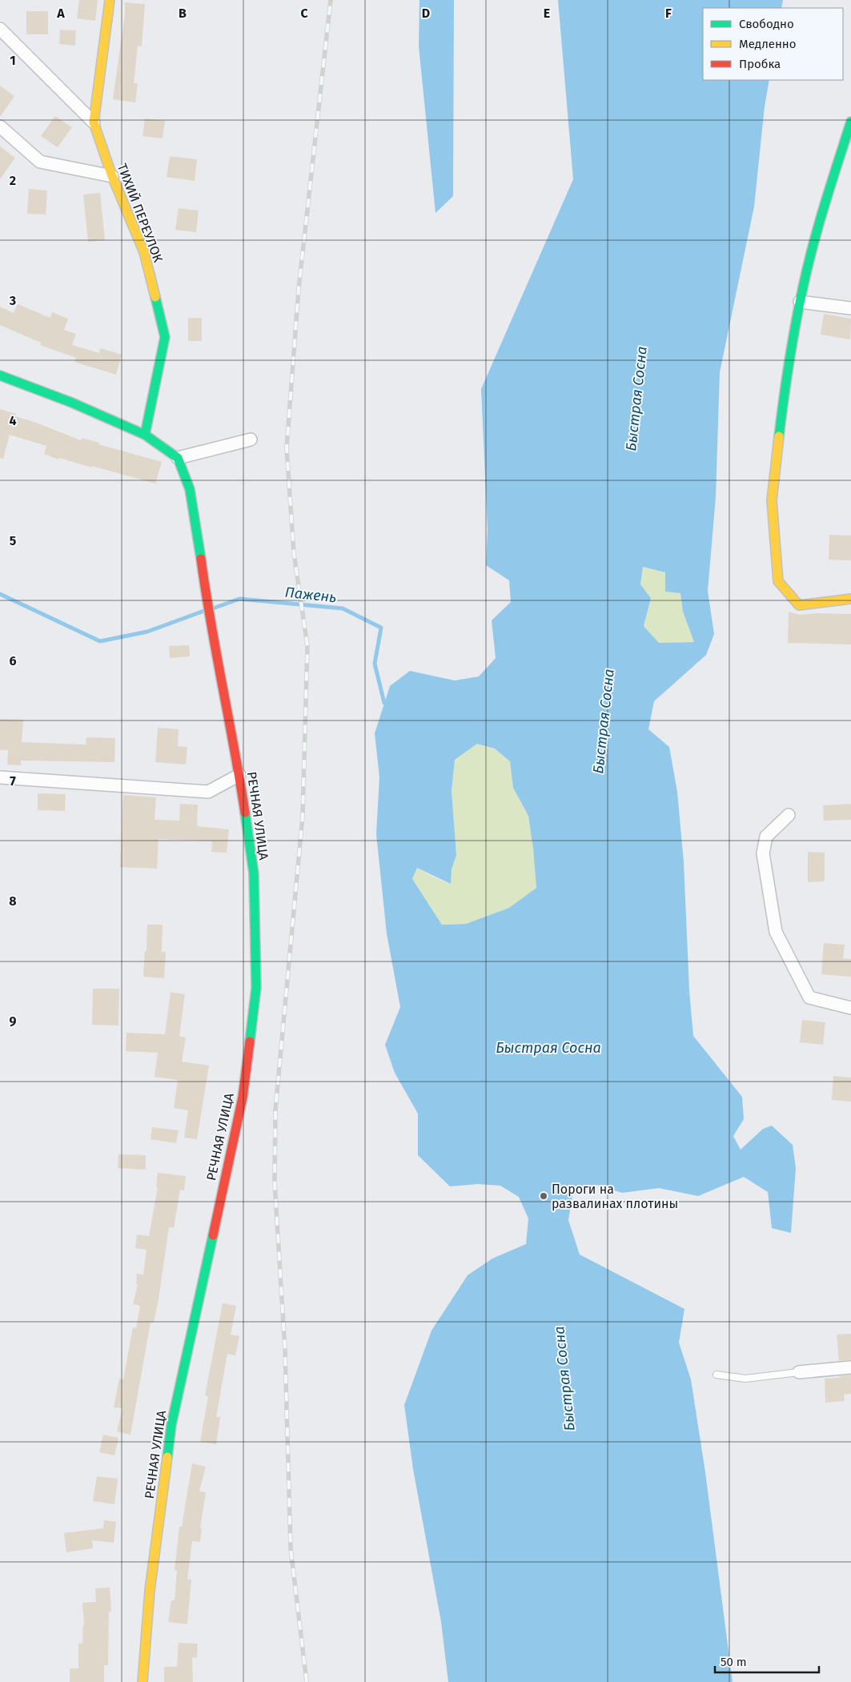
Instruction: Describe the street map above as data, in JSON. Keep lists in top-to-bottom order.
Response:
{
  "streets": {
    "street": ["ТИХИЙ ПЕРЕУЛОК", "РЕЧНАЯ УЛИЦА"]
  },
  "water": ["Быстрая Сосна", "Пажень"],
  "places": ["Пороги на развалинах плотины"],
  "legend": ["Свободно", "Медленно", "Пробка"],
  "scale_bar": "50 m",
  "grid": {
    "columns": [
      "A",
      "B",
      "C",
      "D",
      "E",
      "F"
    ],
    "rows": [
      "1",
      "2",
      "3",
      "4",
      "5",
      "6",
      "7",
      "8",
      "9"
    ]
  }
}
